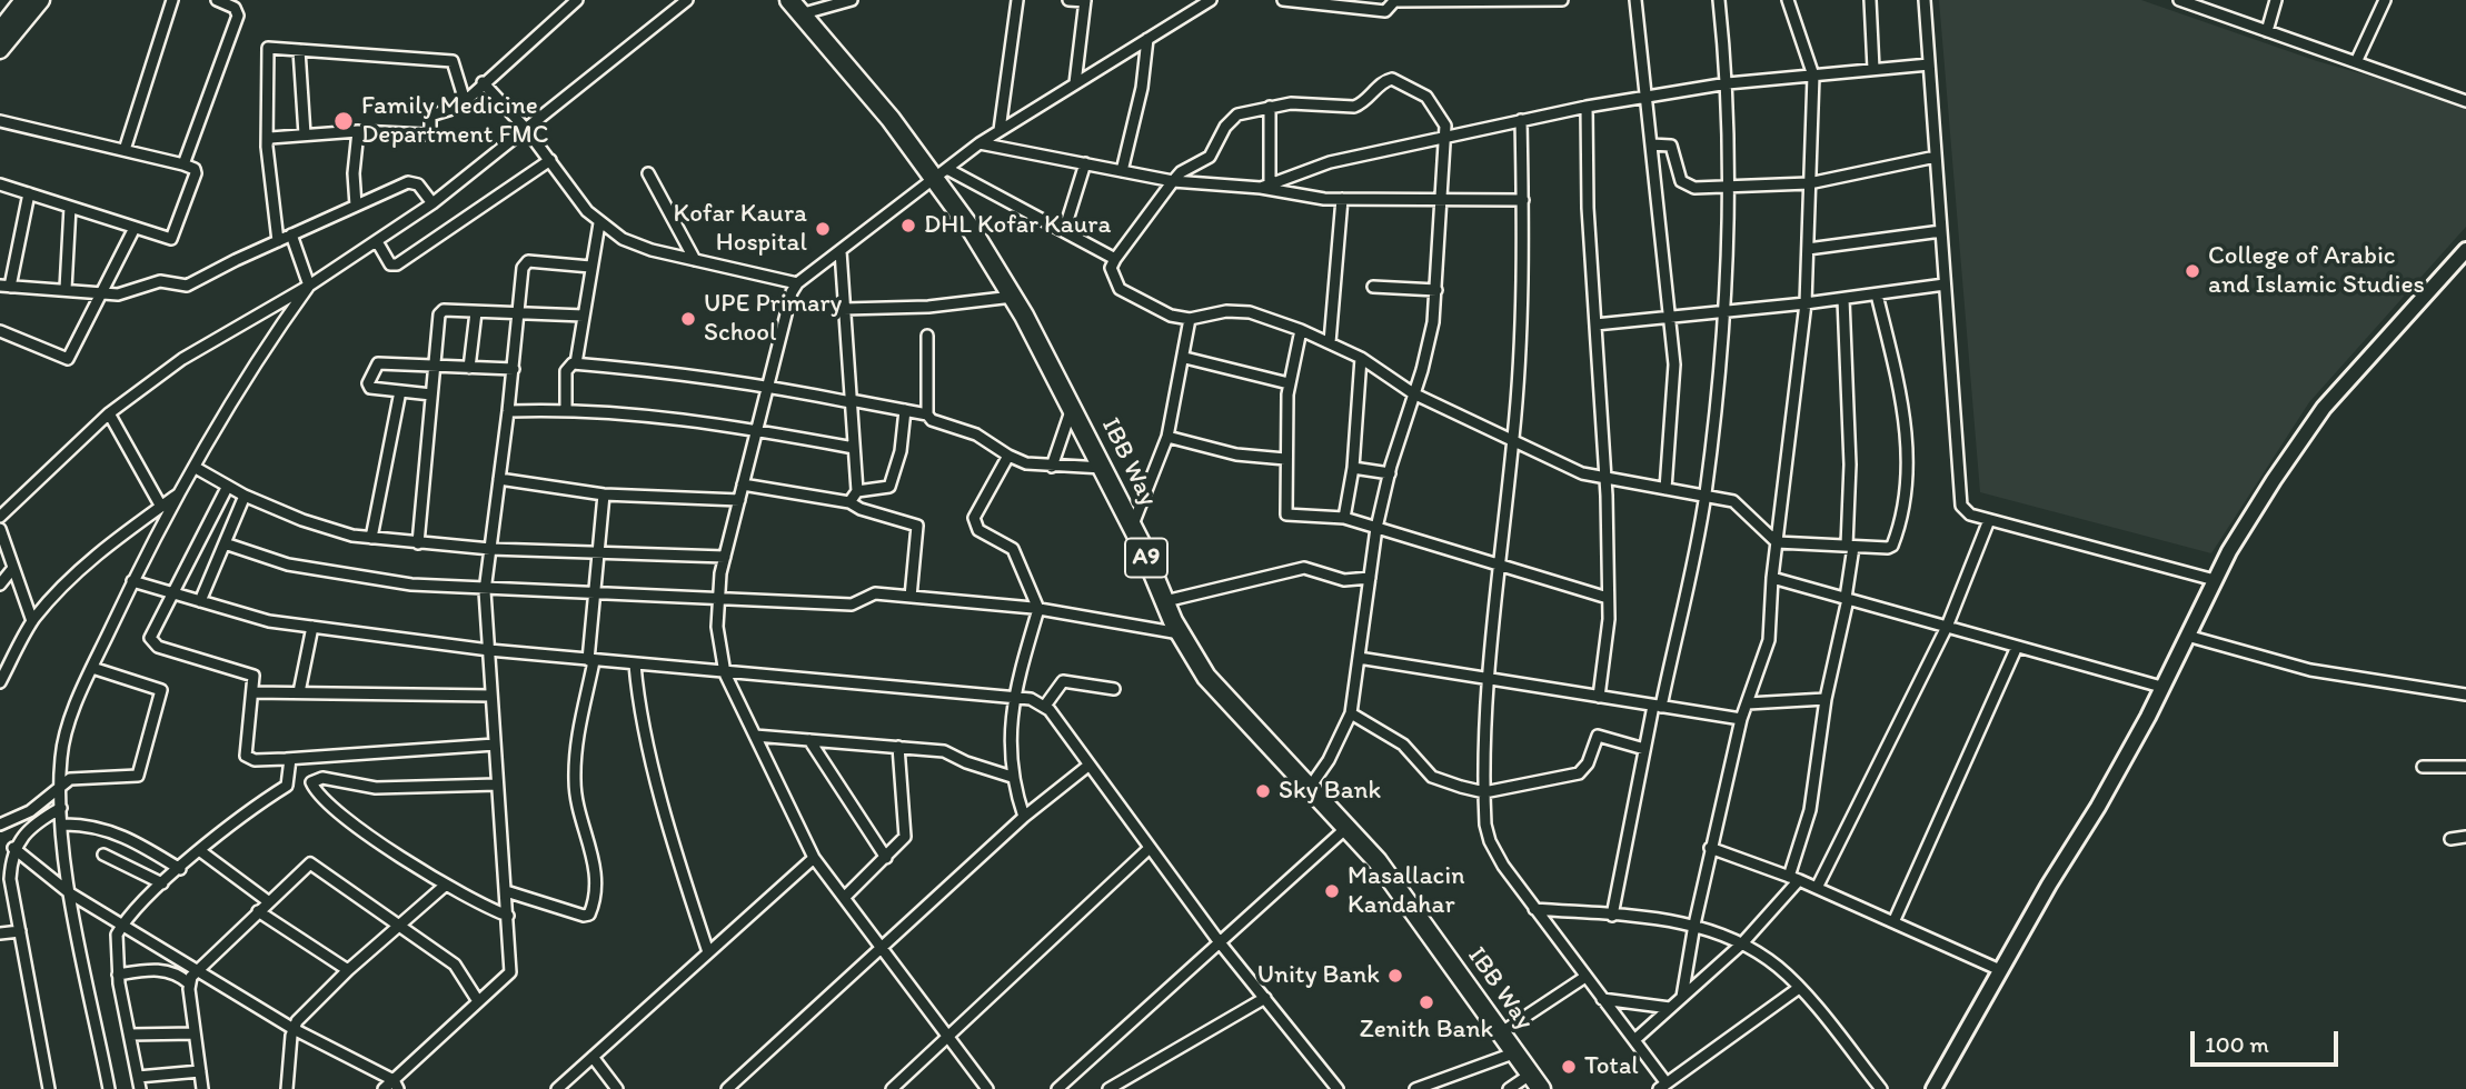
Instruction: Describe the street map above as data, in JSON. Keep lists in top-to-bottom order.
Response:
{
  "streets": {
    "highway": ["IBB Way", "A9"]
  },
  "places": [
    "Family Medicine Department FMC",
    "DHL Kofar Kaura",
    "Kofar Kaura Hospital",
    "College of Arabic and Islamic Studies",
    "UPE Primary School",
    "Sky Bank",
    "Masallacin Kandahar",
    "Unity Bank",
    "Zenith Bank",
    "Total"
  ],
  "scale_bar": "100 m"
}
